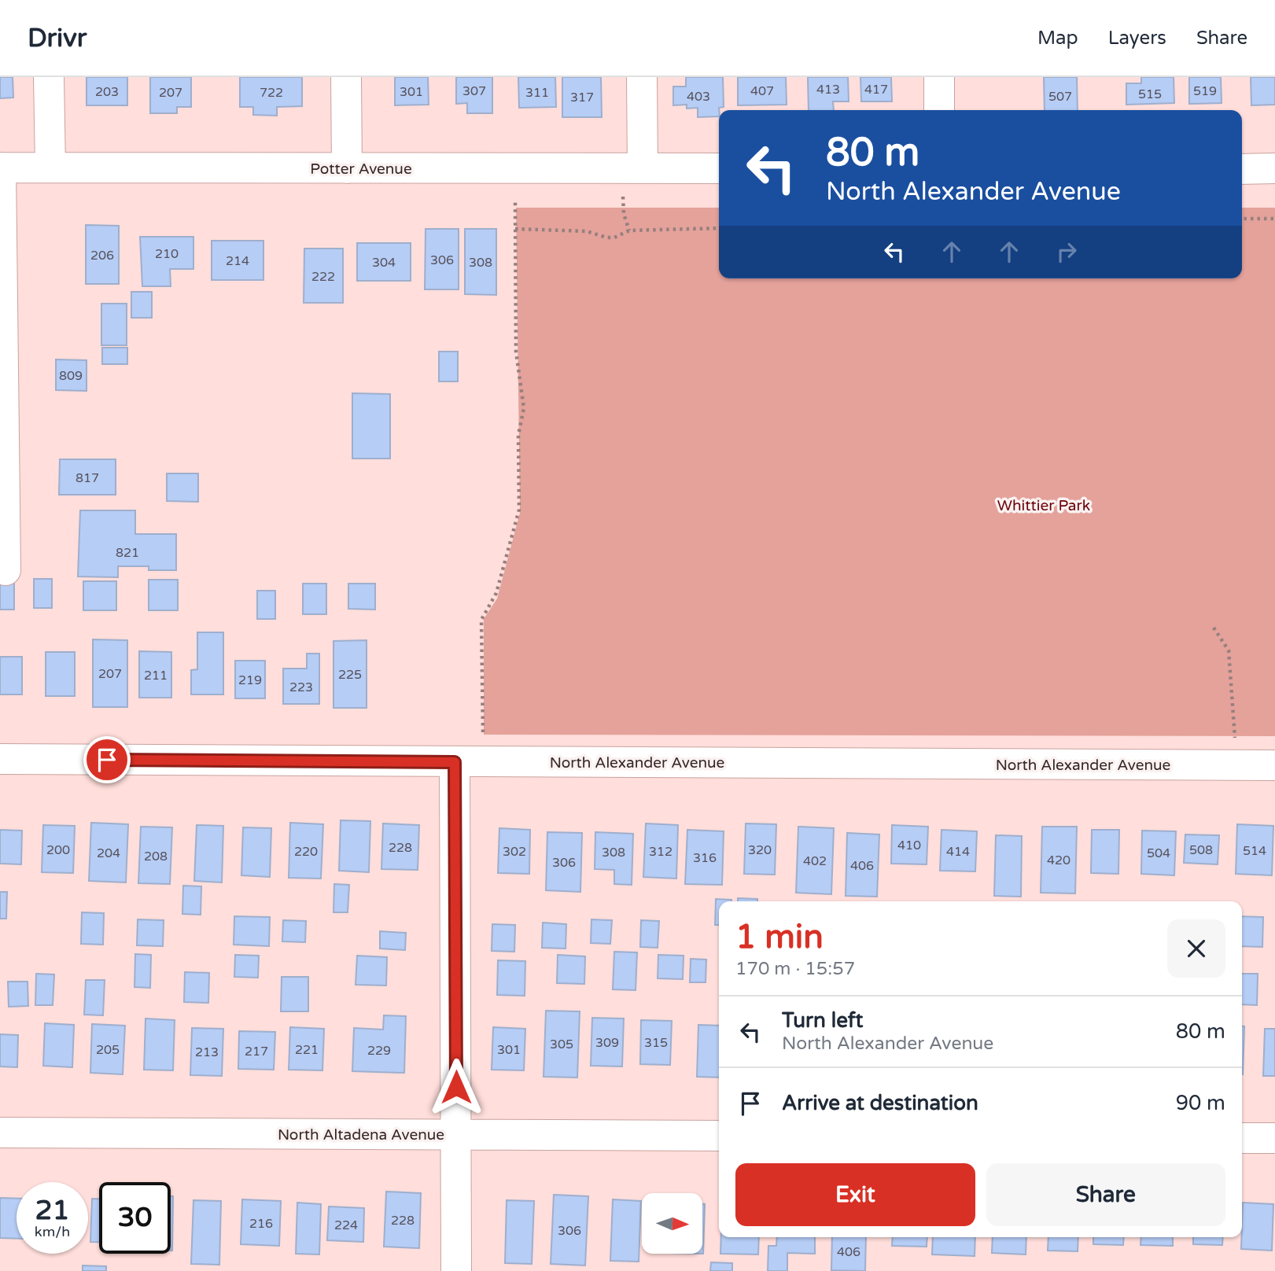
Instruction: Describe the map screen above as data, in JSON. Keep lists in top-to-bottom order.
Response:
{
  "streets": {
    "street": ["Potter Avenue", "North Alexander Avenue", "North Altadena Avenue"]
  },
  "parks": ["Whittier Park"],
  "house_numbers": [
    "413",
    "417",
    "307",
    "407",
    "519",
    "203",
    "301",
    "207",
    "722",
    "311",
    "515",
    "403",
    "507",
    "317",
    "210",
    "206",
    "306",
    "214",
    "304",
    "308",
    "222",
    "809",
    "817",
    "821",
    "207",
    "225",
    "211",
    "219",
    "223",
    "410",
    "228",
    "200",
    "320",
    "508",
    "514",
    "220",
    "302",
    "312",
    "414",
    "308",
    "204",
    "504",
    "208",
    "316",
    "420",
    "402",
    "306",
    "406",
    "309",
    "315",
    "305",
    "205",
    "221",
    "301",
    "229",
    "217",
    "213",
    "228",
    "216",
    "224",
    "306",
    "406"
  ],
  "north": "right",
  "page": {
    "header": "Drivr",
    "nav": ["Map", "Layers", "Share"],
    "turn": ["80 m", "North Alexander Avenue"],
    "heading": ["1 min", "170 m · 15:57"],
    "list": [
      {
        "name": "Turn left",
        "note": "North Alexander Avenue",
        "value": "80 m"
      },
      {
        "name": "Arrive at destination",
        "value": "90 m"
      }
    ],
    "buttons": ["Exit", "Share"],
    "speed": "21 km/h",
    "limit": "30"
  }
}
